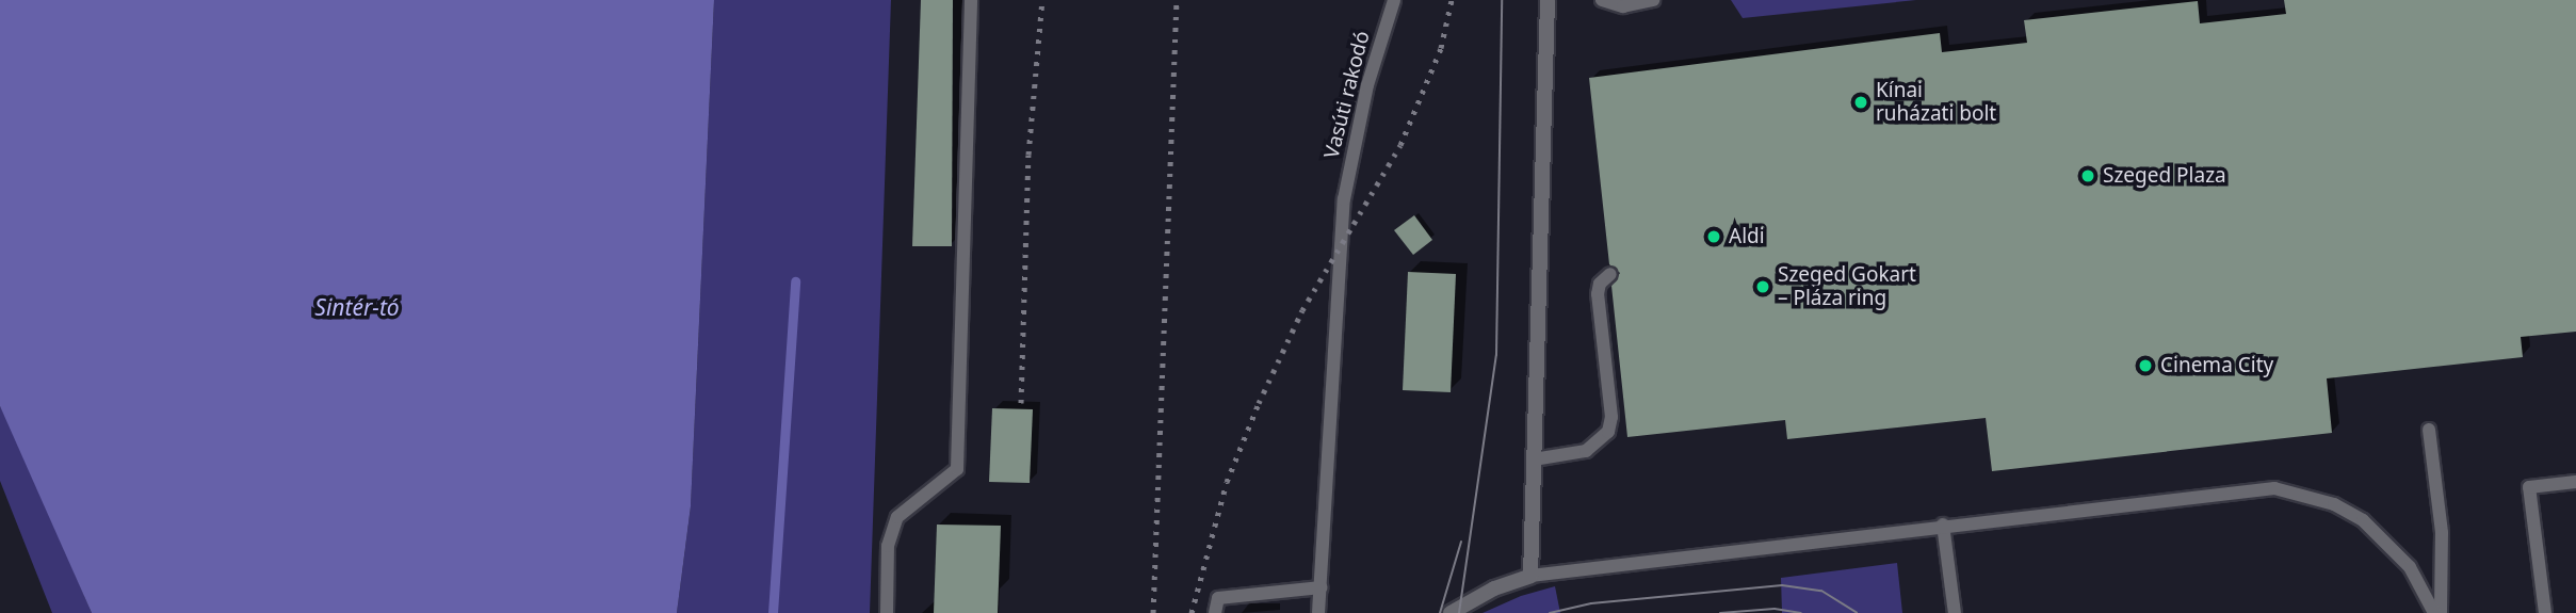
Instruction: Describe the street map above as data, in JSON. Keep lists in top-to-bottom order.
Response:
{
  "streets": {
    "lane": ["Vasúti rakodó"]
  },
  "water": ["Sintér-tó"],
  "places": [
    "Kínai ruházati bolt",
    "Szeged Plaza",
    "Aldi",
    "Szeged Gokart – Pláza ring",
    "Cinema City"
  ]
}
